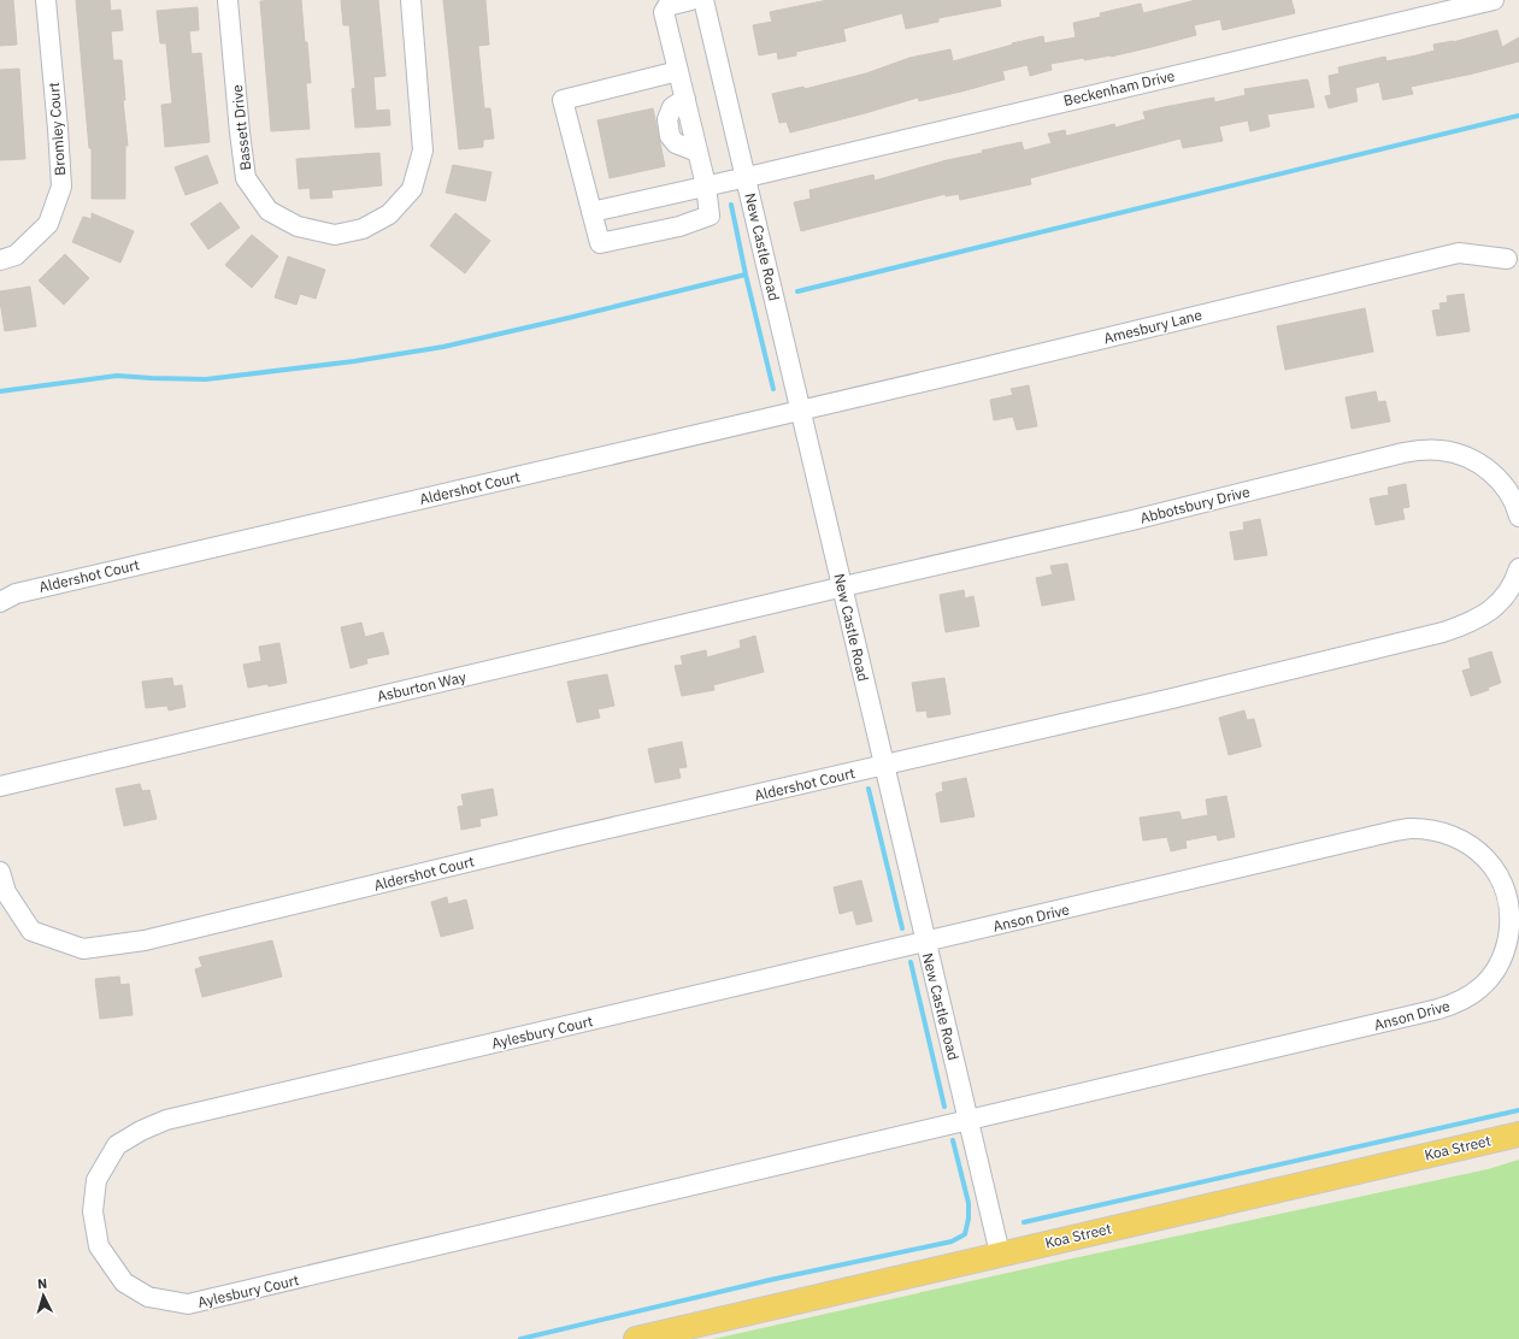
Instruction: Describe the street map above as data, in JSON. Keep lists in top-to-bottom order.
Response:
{
  "streets": {
    "main road": ["Koa Street"],
    "street": [
      "Beckenham Drive",
      "Bassett Drive",
      "Bromley Court",
      "New Castle Road",
      "Amesbury Lane",
      "Aldershot Court",
      "Abbotsbury Drive",
      "Asburton Way",
      "Anson Drive",
      "Aylesbury Court"
    ]
  },
  "crossings": [
    ["Beckenham Drive", "New Castle Road"],
    ["New Castle Road", "Amesbury Lane"],
    ["New Castle Road", "Aldershot Court"],
    ["New Castle Road", "Abbotsbury Drive"],
    ["New Castle Road", "Asburton Way"],
    ["New Castle Road", "Anson Drive"],
    ["New Castle Road", "Aylesbury Court"],
    ["New Castle Road", "Koa Street"],
    ["Amesbury Lane", "Aldershot Court"],
    ["Abbotsbury Drive", "Asburton Way"],
    ["Anson Drive", "Aylesbury Court"]
  ],
  "north": "top"
}
